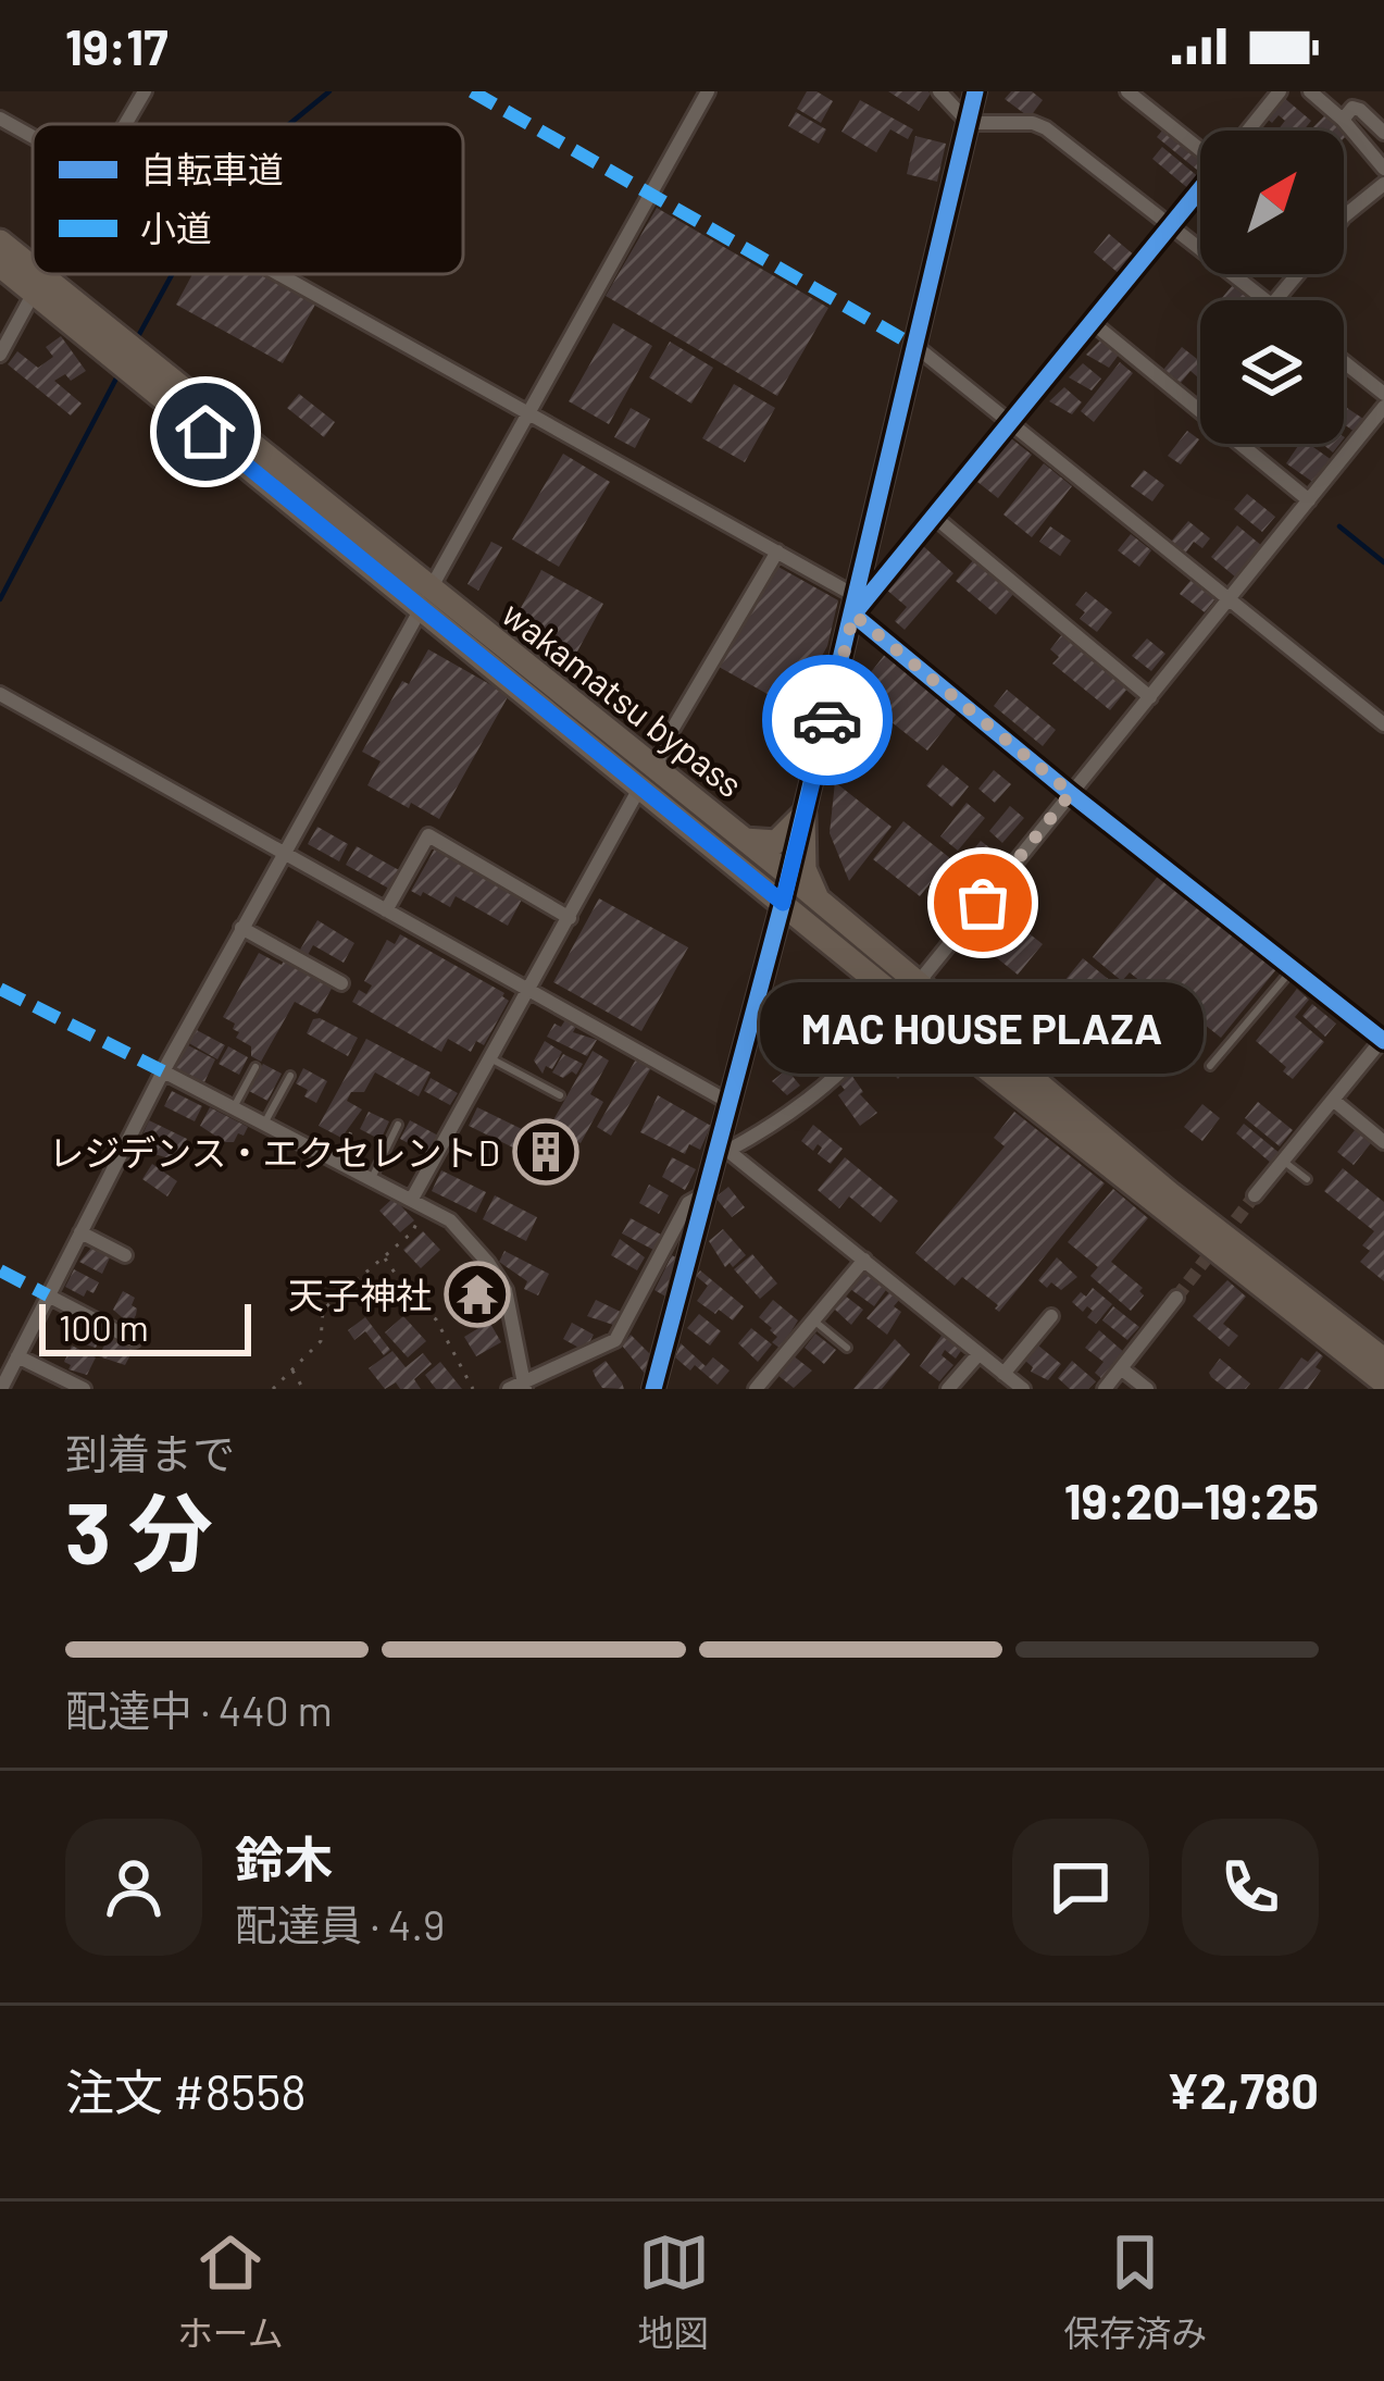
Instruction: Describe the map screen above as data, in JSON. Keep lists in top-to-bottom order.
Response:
{
  "streets": {
    "highway": ["wakamatsu bypass"]
  },
  "places": {
    "other": ["MAC HOUSE PLAZA"],
    "building": ["レジデンス・エクセレントD"],
    "temple": ["天子神社"]
  },
  "legend": ["自転車道", "小道"],
  "scale_bar": "100 m",
  "north": "top right",
  "page": {
    "status": "19:17",
    "bubble": "MAC HOUSE PLAZA",
    "scale": "100 m",
    "heading": ["3 分", "到着まで", "19:20–19:25"],
    "panel": [
      "鈴木",
      "配達員 · 4.9",
      "注文 #8558",
      "¥2,780"
    ],
    "bar": "配達中 · 440 m",
    "tabs": ["ホーム", "地図", "保存済み"]
  }
}
